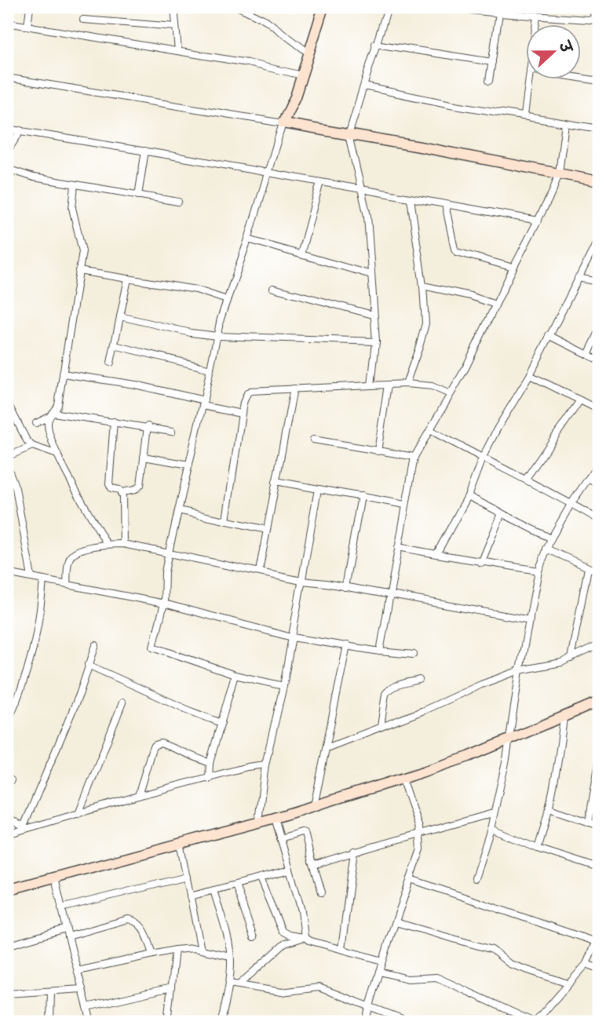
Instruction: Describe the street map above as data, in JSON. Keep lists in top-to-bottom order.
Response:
{
  "north": "right"
}
